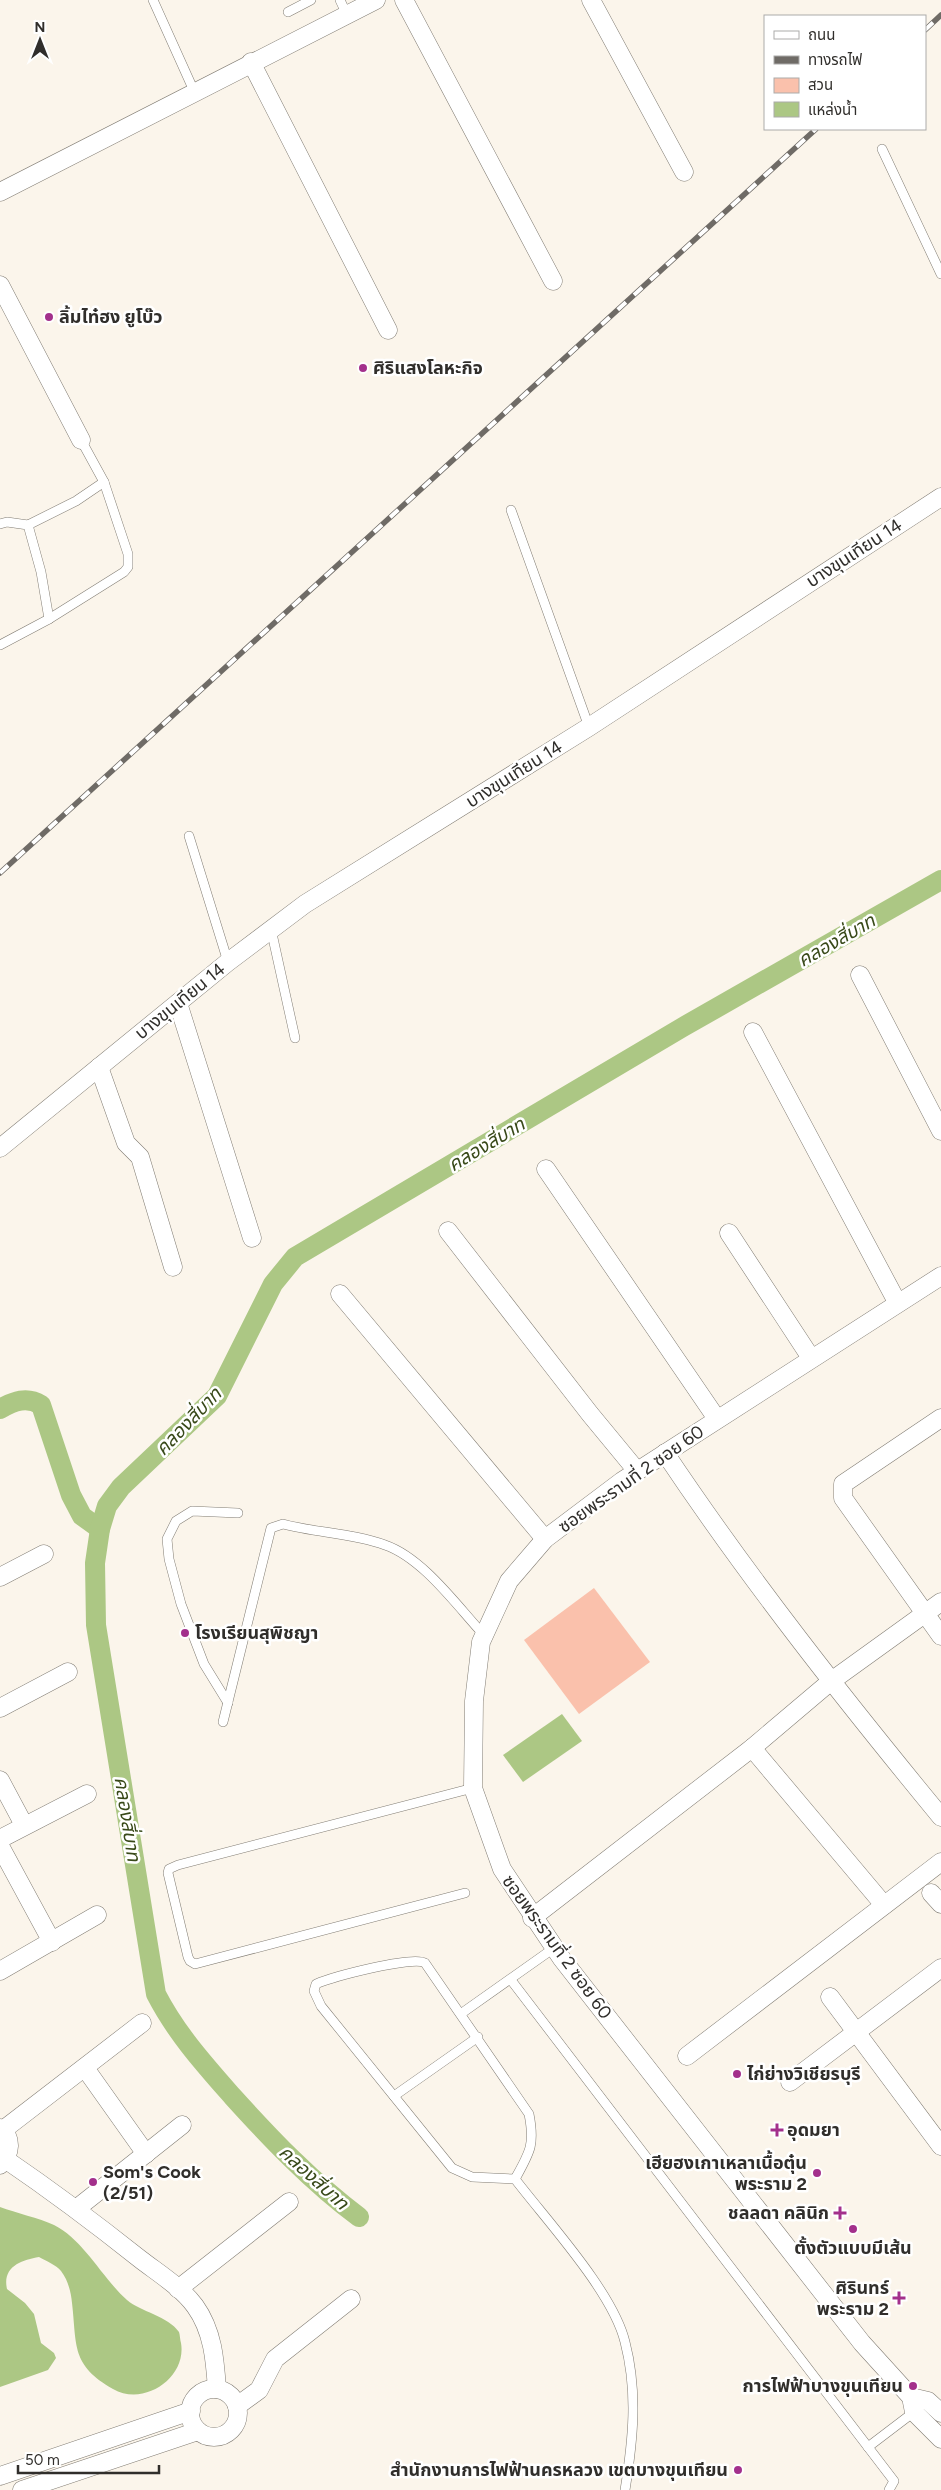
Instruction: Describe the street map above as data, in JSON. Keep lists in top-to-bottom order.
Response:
{
  "streets": {
    "street": ["บางขุนเทียน 14", "ซอยพระรามที่ 2 ซอย 60"]
  },
  "water": ["คลองสี่บาท"],
  "places": {
    "other": [
      "ลิ้มไท๋ฮง ยูโบ๊ว",
      "ศิริแสงโลหะกิจ",
      "โรงเรียนสุพิชญา",
      "ไก่ย่างวิเชียรบุรี",
      "เฮียฮงเกาเหลาเนื้อตุ๋น พระราม 2",
      "Som's Cook (2/51)",
      "ตั้งตัวแบบมีเส้น",
      "การไฟฟ้าบางขุนเทียน",
      "สำนักงานการไฟฟ้านครหลวง เขตบางขุนเทียน"
    ],
    "health": ["อุดมยา", "ชลลดา คลินิก", "ศิรินทร์ พระราม 2"]
  },
  "legend": [
    "ถนน",
    "ทางรถไฟ",
    "สวน",
    "แหล่งน้ำ"
  ],
  "scale_bar": "50 m",
  "north": "top"
}
